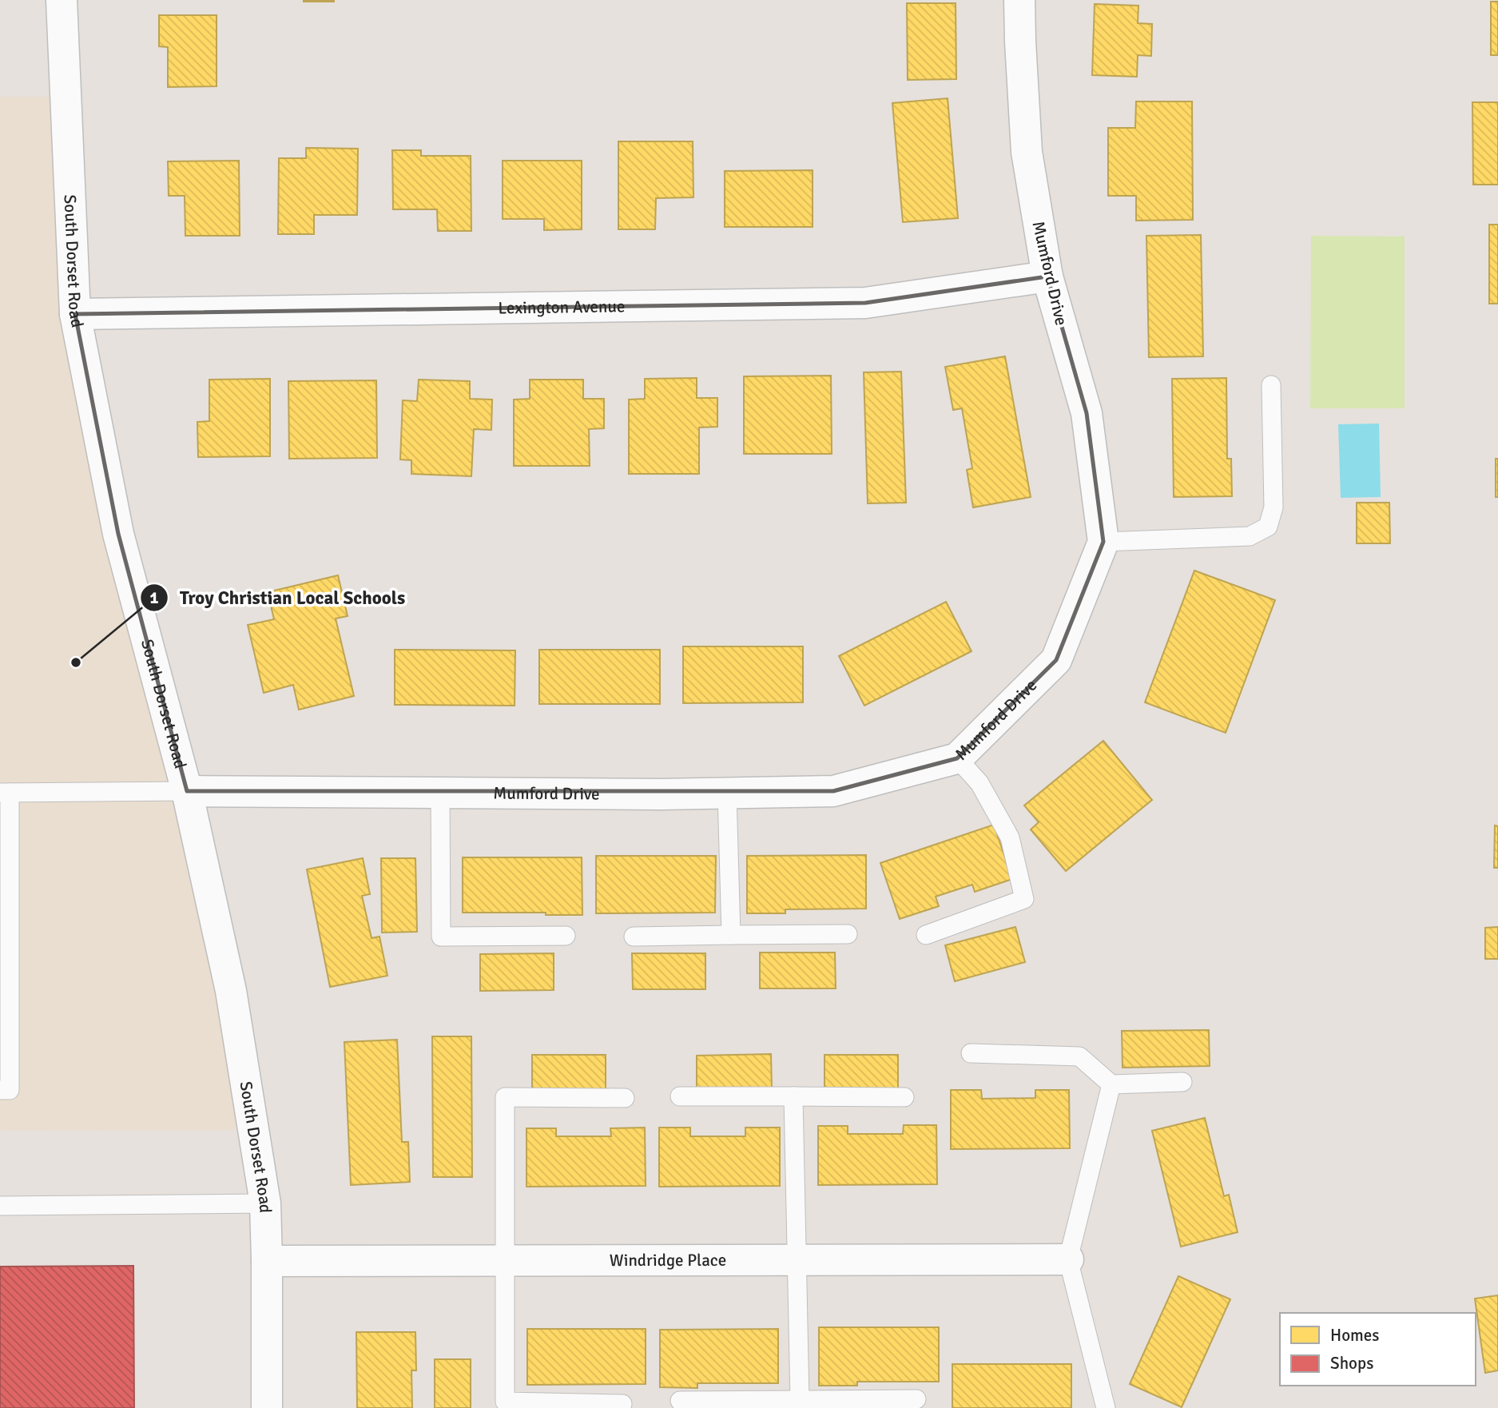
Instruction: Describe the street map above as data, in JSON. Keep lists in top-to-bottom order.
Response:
{
  "streets": {
    "street": [
      "South Dorset Road",
      "Mumford Drive",
      "Lexington Avenue",
      "Windridge Place"
    ]
  },
  "crossings": [
    ["South Dorset Road", "Mumford Drive"],
    ["South Dorset Road", "Lexington Avenue"],
    ["South Dorset Road", "Windridge Place"],
    ["Mumford Drive", "Lexington Avenue"]
  ],
  "places": ["Troy Christian Local Schools"],
  "legend": ["Homes", "Shops"]
}
